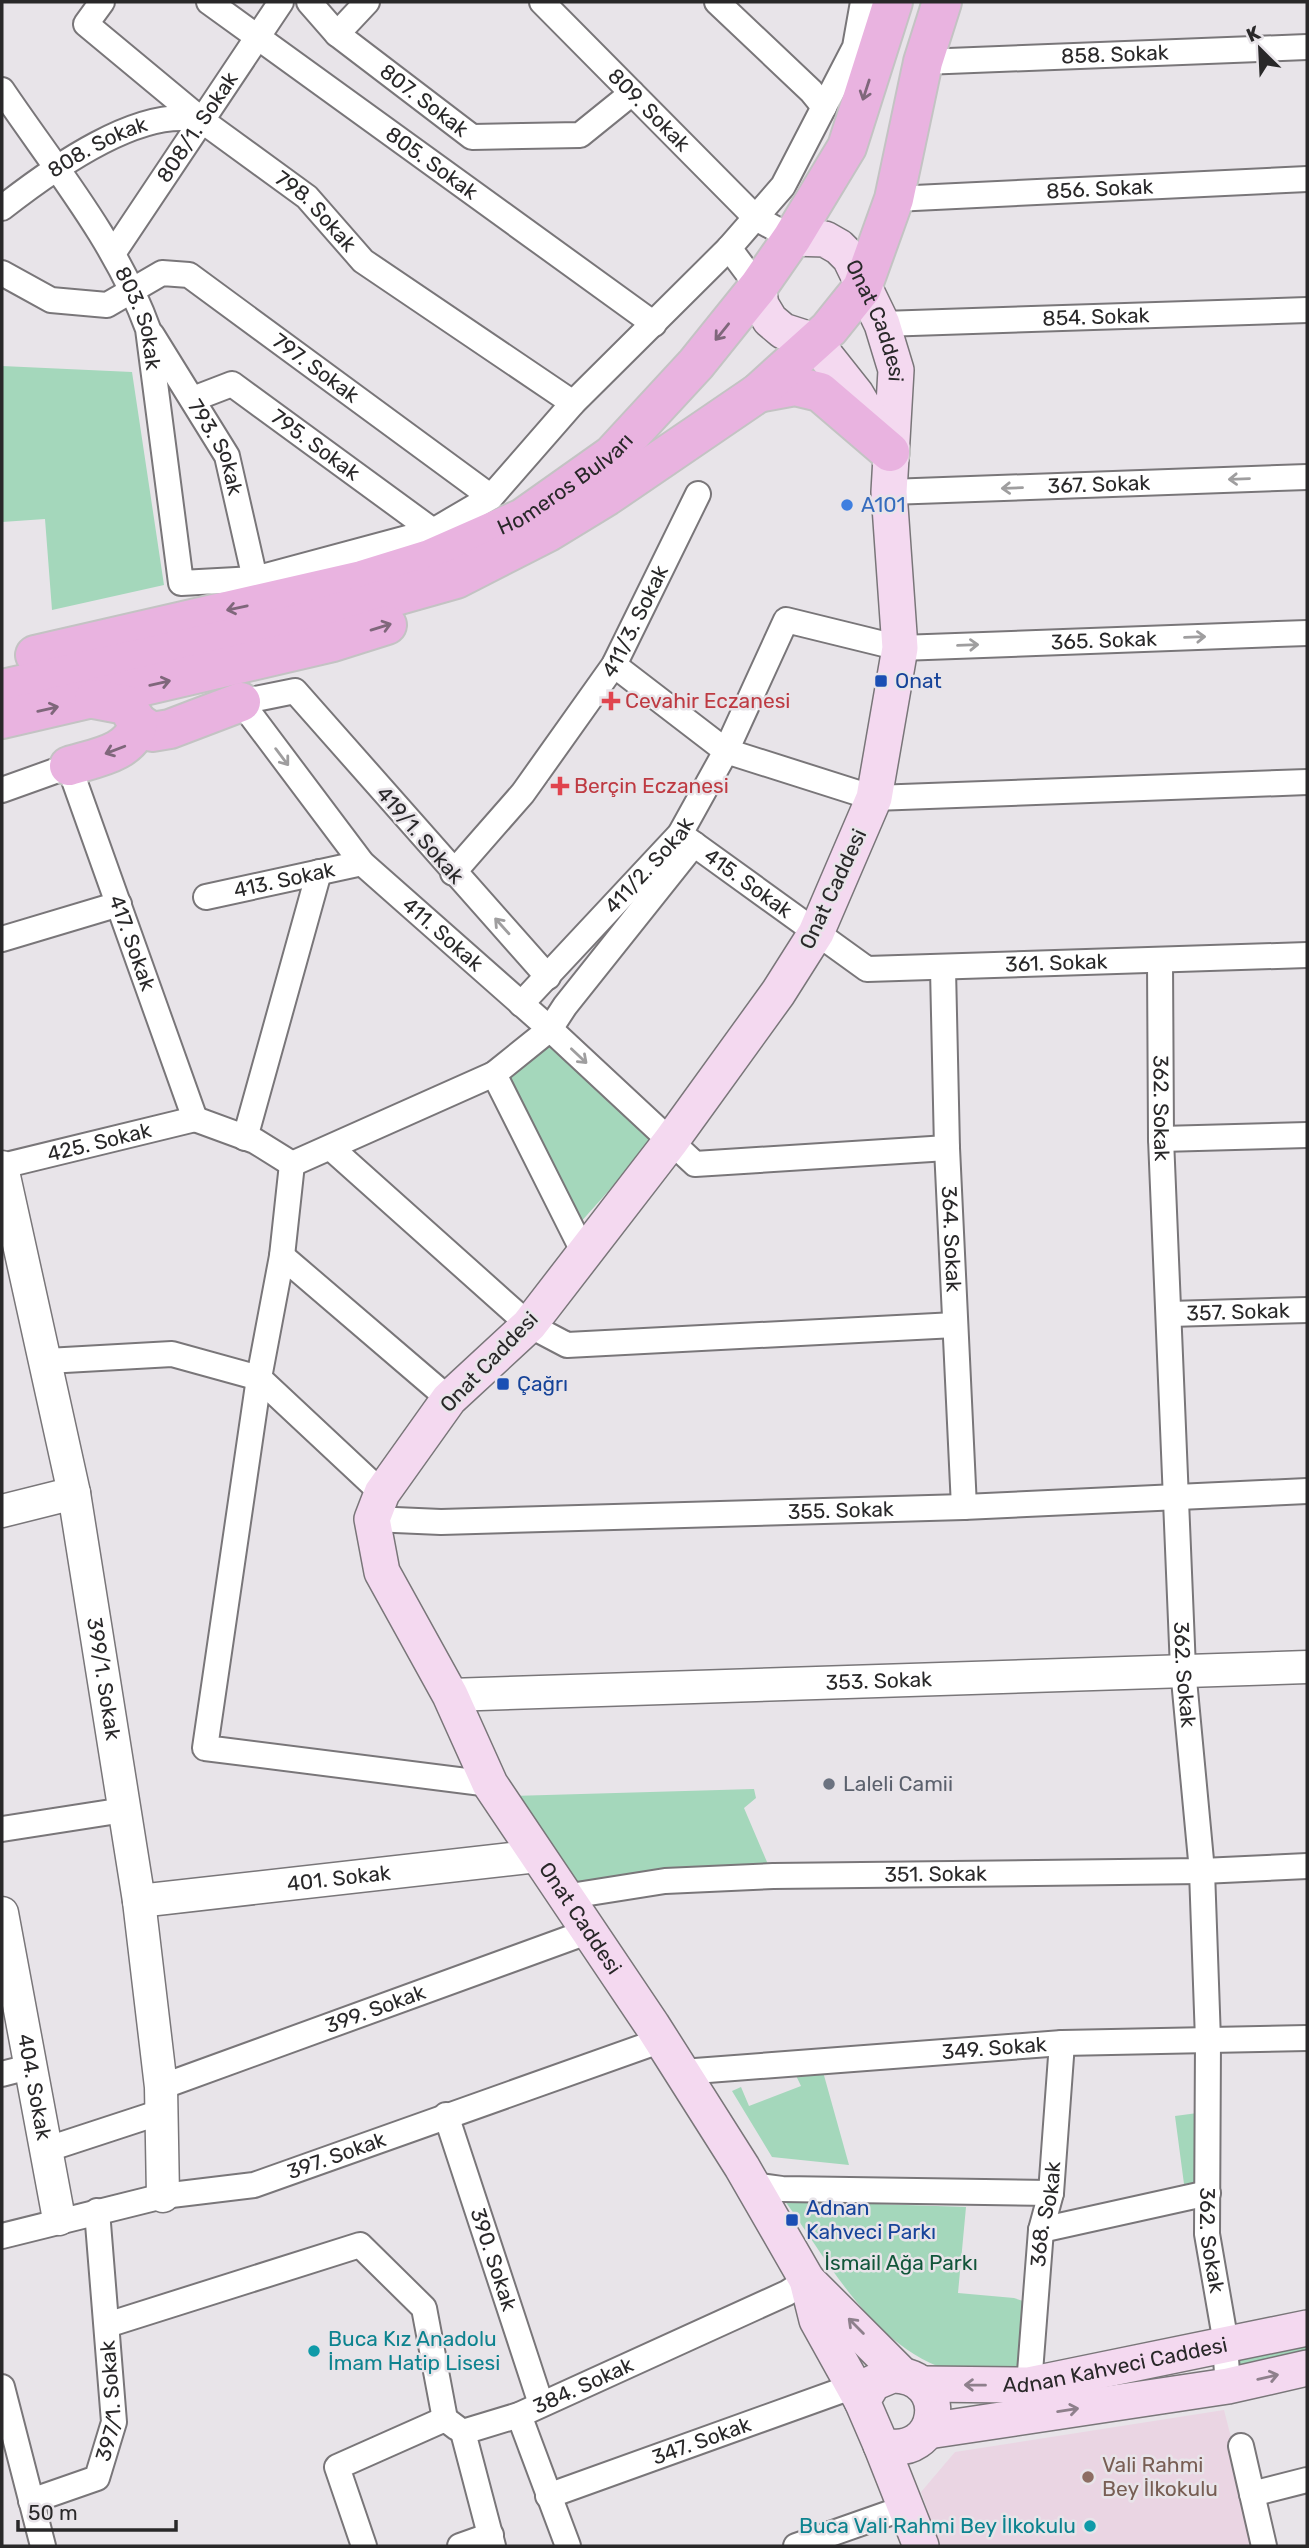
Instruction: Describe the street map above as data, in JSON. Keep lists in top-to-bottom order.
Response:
{
  "streets": {
    "main road": ["Onat Caddesi", "Homeros Bulvarı", "Adnan Kahveci Caddesi"],
    "street": [
      "858. Sokak",
      "807. Sokak",
      "809. Sokak",
      "808/1. Sokak",
      "808. Sokak",
      "805. Sokak",
      "856. Sokak",
      "798. Sokak",
      "854. Sokak",
      "803. Sokak",
      "797. Sokak",
      "795. Sokak",
      "793. Sokak",
      "367. Sokak",
      "411/3. Sokak",
      "365. Sokak",
      "419/1. Sokak",
      "411/2. Sokak",
      "413. Sokak",
      "415. Sokak",
      "411. Sokak",
      "417. Sokak",
      "361. Sokak",
      "362. Sokak",
      "425. Sokak",
      "364. Sokak",
      "357. Sokak",
      "355. Sokak",
      "399/1. Sokak",
      "353. Sokak",
      "351. Sokak",
      "401. Sokak",
      "399. Sokak",
      "349. Sokak",
      "404. Sokak",
      "397. Sokak",
      "368. Sokak",
      "390. Sokak",
      "384. Sokak",
      "397/1. Sokak",
      "347. Sokak"
    ]
  },
  "crossings": [
    ["858. Sokak", "Homeros Bulvarı"],
    ["807. Sokak", "809. Sokak"],
    ["809. Sokak", "Onat Caddesi"],
    ["809. Sokak", "Homeros Bulvarı"],
    ["808/1. Sokak", "808. Sokak"],
    ["808/1. Sokak", "805. Sokak"],
    ["808/1. Sokak", "798. Sokak"],
    ["808/1. Sokak", "803. Sokak"],
    ["808. Sokak", "798. Sokak"],
    ["808. Sokak", "803. Sokak"],
    ["856. Sokak", "Homeros Bulvarı"],
    ["854. Sokak", "Onat Caddesi"],
    ["803. Sokak", "797. Sokak"],
    ["803. Sokak", "793. Sokak"],
    ["Onat Caddesi", "Homeros Bulvarı"],
    ["Onat Caddesi", "367. Sokak"],
    ["Onat Caddesi", "365. Sokak"],
    ["Onat Caddesi", "411/2. Sokak"],
    ["Onat Caddesi", "415. Sokak"],
    ["Onat Caddesi", "411. Sokak"],
    ["Onat Caddesi", "361. Sokak"],
    ["Onat Caddesi", "355. Sokak"],
    ["Onat Caddesi", "353. Sokak"],
    ["Onat Caddesi", "351. Sokak"],
    ["Onat Caddesi", "401. Sokak"],
    ["Onat Caddesi", "399. Sokak"],
    ["Onat Caddesi", "349. Sokak"],
    ["Onat Caddesi", "397. Sokak"],
    ["Onat Caddesi", "Adnan Kahveci Caddesi"],
    ["Onat Caddesi", "384. Sokak"],
    ["Onat Caddesi", "347. Sokak"],
    ["795. Sokak", "793. Sokak"],
    ["411/3. Sokak", "419/1. Sokak"],
    ["365. Sokak", "411/2. Sokak"],
    ["419/1. Sokak", "411/2. Sokak"],
    ["419/1. Sokak", "411. Sokak"],
    ["411/2. Sokak", "415. Sokak"],
    ["411/2. Sokak", "411. Sokak"],
    ["413. Sokak", "411. Sokak"],
    ["415. Sokak", "361. Sokak"],
    ["411. Sokak", "364. Sokak"],
    ["417. Sokak", "425. Sokak"],
    ["361. Sokak", "362. Sokak"],
    ["361. Sokak", "364. Sokak"],
    ["362. Sokak", "357. Sokak"],
    ["362. Sokak", "355. Sokak"],
    ["362. Sokak", "353. Sokak"],
    ["362. Sokak", "351. Sokak"],
    ["362. Sokak", "349. Sokak"],
    ["362. Sokak", "Adnan Kahveci Caddesi"],
    ["425. Sokak", "399/1. Sokak"],
    ["364. Sokak", "355. Sokak"],
    ["399/1. Sokak", "401. Sokak"],
    ["399/1. Sokak", "399. Sokak"],
    ["399/1. Sokak", "397. Sokak"],
    ["399. Sokak", "404. Sokak"],
    ["349. Sokak", "368. Sokak"],
    ["404. Sokak", "397. Sokak"],
    ["397. Sokak", "390. Sokak"],
    ["397. Sokak", "397/1. Sokak"],
    ["368. Sokak", "Adnan Kahveci Caddesi"],
    ["390. Sokak", "384. Sokak"],
    ["390. Sokak", "347. Sokak"],
    ["Adnan Kahveci Caddesi", "347. Sokak"]
  ],
  "one_way": ["367. Sokak"],
  "parks": ["İsmail Ağa Parkı"],
  "places": {
    "other": [
      "A101",
      "Laleli Camii",
      "Buca Kız Anadolu İmam Hatip Lisesi",
      "Vali Rahmi Bey İlkokulu",
      "Buca Vali Rahmi Bey İlkokulu"
    ],
    "transit": ["Onat", "Çağrı", "Adnan Kahveci Parkı"],
    "health": ["Cevahir Eczanesi", "Berçin Eczanesi"]
  },
  "scale_bar": "50 m",
  "north": "top left"
}
